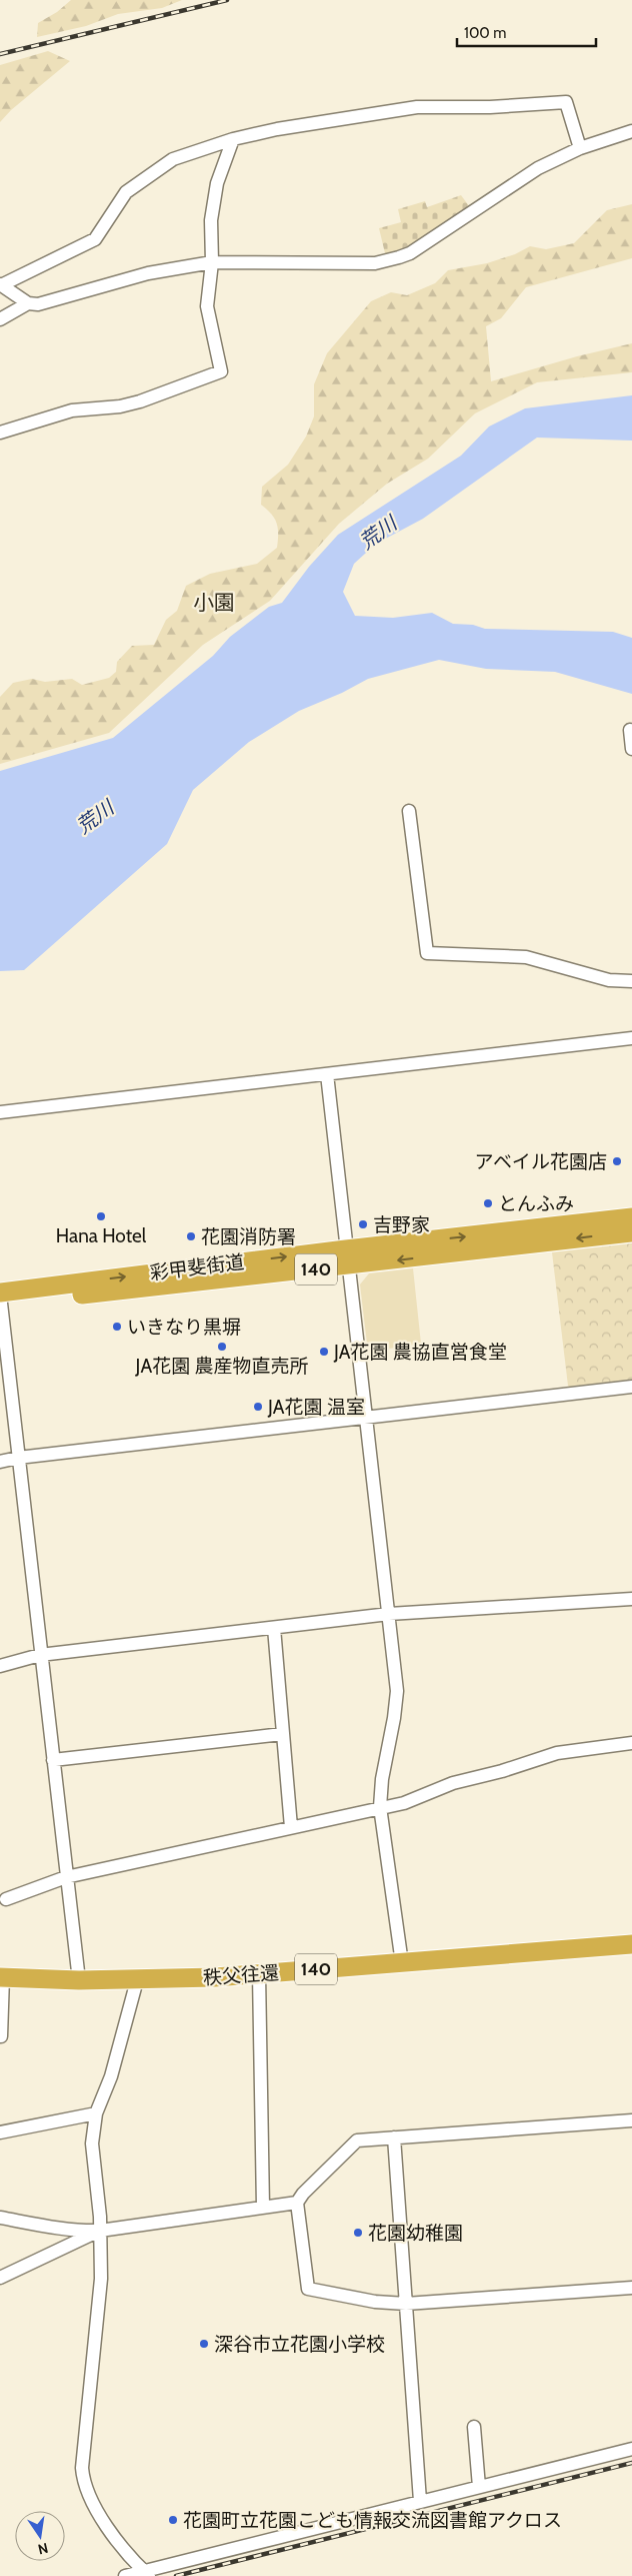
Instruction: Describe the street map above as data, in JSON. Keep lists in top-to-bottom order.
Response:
{
  "streets": {
    "highway": ["彩甲斐街道", "140", "秩父往還"]
  },
  "districts": ["小園"],
  "water": ["荒川"],
  "places": [
    "アベイル花園店",
    "とんふみ",
    "Hana Hotel",
    "吉野家",
    "花園消防署",
    "いきなり黒塀",
    "JA花園 農産物直売所",
    "JA花園 農協直営食堂",
    "JA花園 温室",
    "花園幼稚園",
    "深谷市立花園小学校",
    "花園町立花園こども情報交流図書館アクロス"
  ],
  "scale_bar": "100 m",
  "north": "bottom"
}
